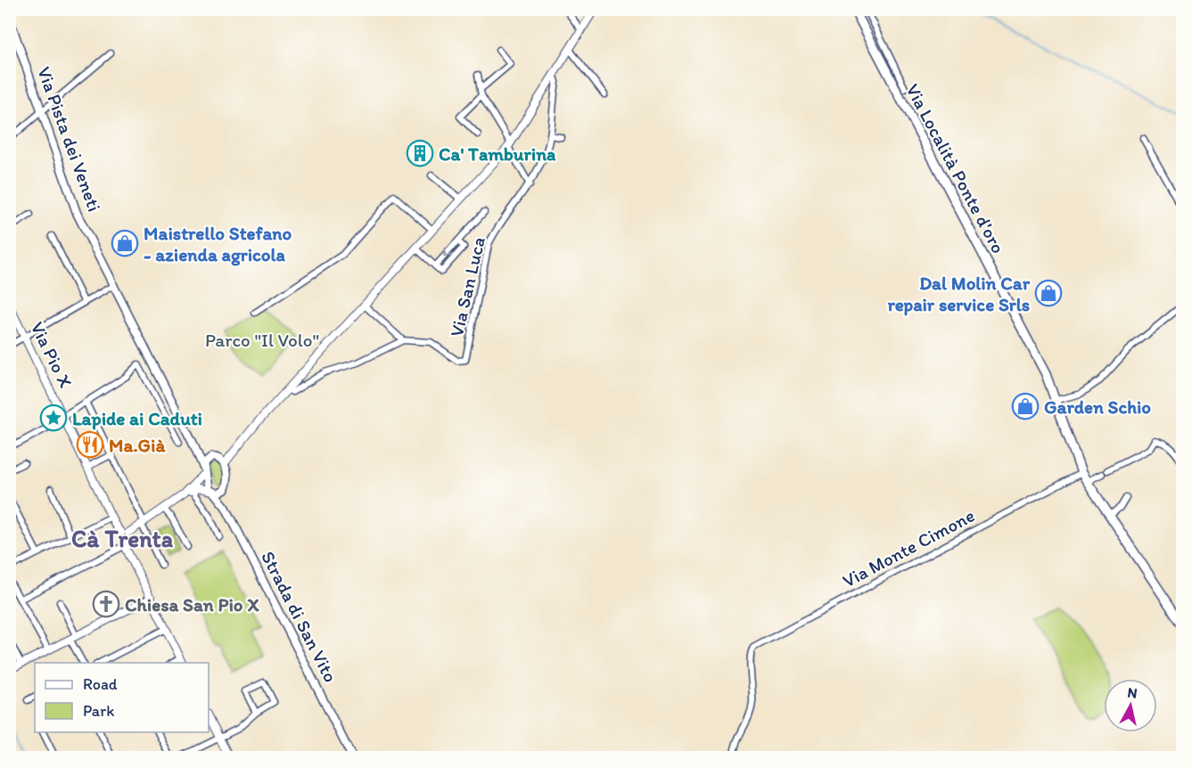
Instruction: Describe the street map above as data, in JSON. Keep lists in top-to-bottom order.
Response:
{
  "streets": {
    "main road": ["Via Pista dei Veneti", "Via Località Ponte d'oro", "Strada di San Vito"],
    "street": ["Via San Luca", "Via Pio X", "Via Monte Cimone"]
  },
  "crossings": [
    ["Via Pista dei Veneti", "Strada di San Vito"],
    ["Via Località Ponte d'oro", "Via Monte Cimone"]
  ],
  "districts": ["Cà Trenta"],
  "parks": ["Parco \"Il Volo\""],
  "places": {
    "building": ["Ca' Tamburina"],
    "shop": ["Maistrello Stefano - azienda agricola", "Dal Molin Car repair service Srls", "Garden Schio"],
    "place": ["Lapide ai Caduti"],
    "restaurant": ["Ma.Già"],
    "church": ["Chiesa San Pio X"]
  },
  "legend": ["Road", "Park"],
  "north": "top"
}
